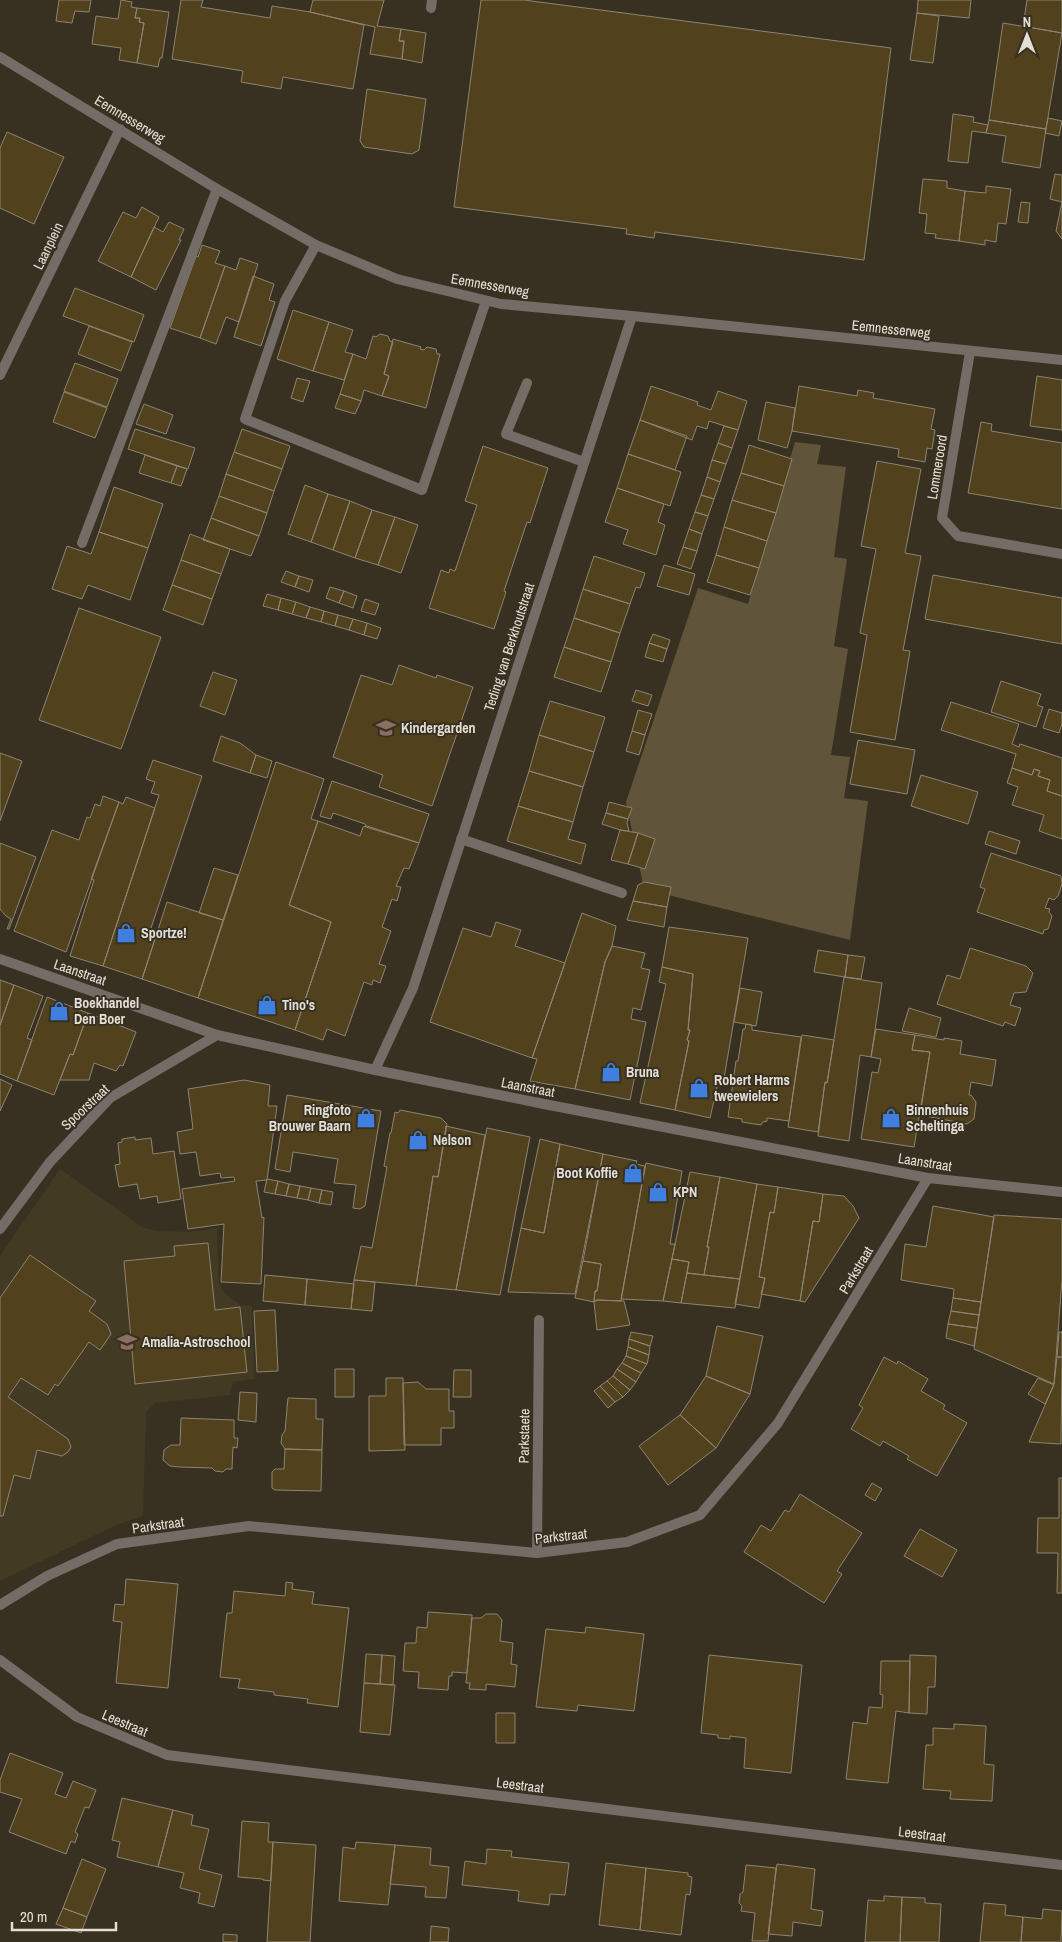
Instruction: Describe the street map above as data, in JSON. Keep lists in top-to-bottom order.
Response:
{
  "streets": {
    "street": [
      "Eemnesserweg",
      "Laanplein",
      "Lommeroord",
      "Teding van Berkhoutstraat",
      "Laanstraat",
      "Spoorstraat",
      "Parkstraat",
      "Parkstaete",
      "Leestraat"
    ]
  },
  "crossings": [
    ["Eemnesserweg", "Laanplein"],
    ["Eemnesserweg", "Lommeroord"],
    ["Eemnesserweg", "Teding van Berkhoutstraat"],
    ["Teding van Berkhoutstraat", "Laanstraat"],
    ["Laanstraat", "Spoorstraat"],
    ["Laanstraat", "Parkstraat"],
    ["Parkstraat", "Parkstaete"]
  ],
  "places": {
    "school or university": ["Kindergarden", "Amalia-Astroschool"],
    "shop": [
      "Sportze!",
      "Tino's",
      "Boekhandel Den Boer",
      "Bruna",
      "Robert Harms tweewielers",
      "Ringfoto Brouwer Baarn",
      "Binnenhuis Scheltinga",
      "Nelson",
      "Boot Koffie",
      "KPN"
    ]
  },
  "scale_bar": "20 m",
  "north": "top"
}
